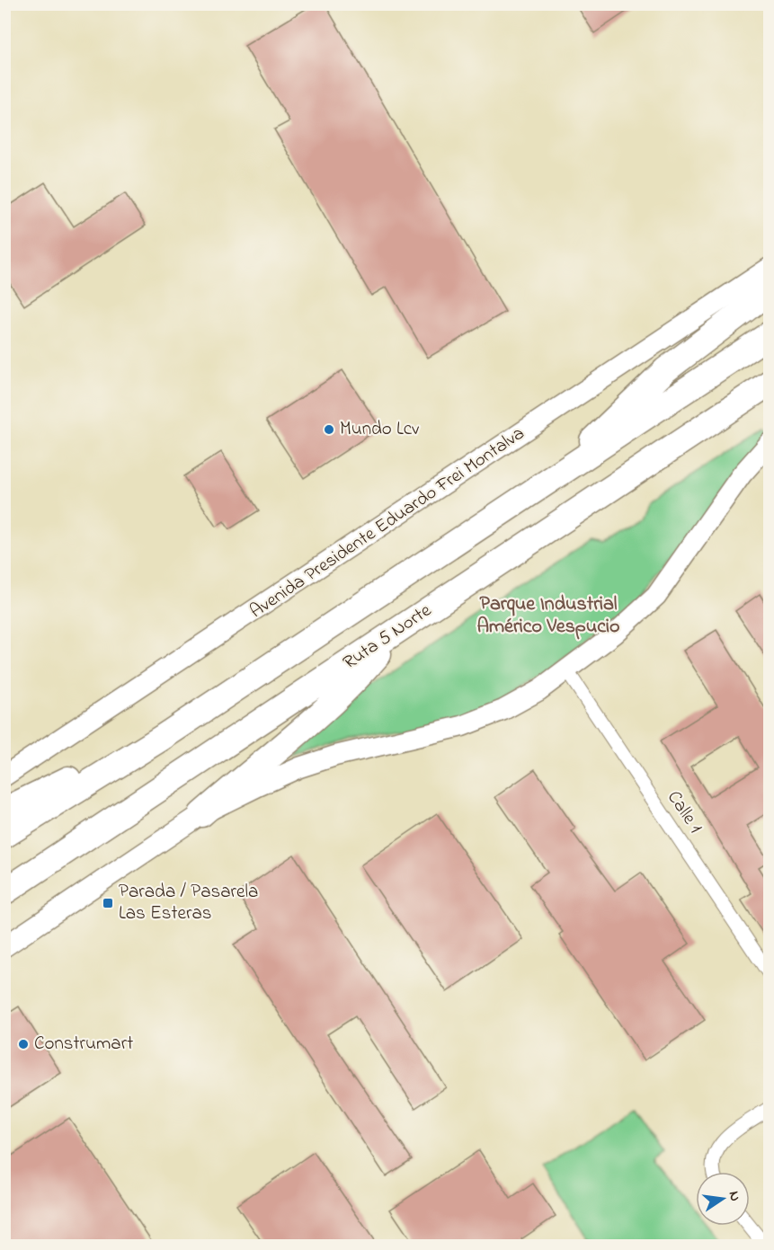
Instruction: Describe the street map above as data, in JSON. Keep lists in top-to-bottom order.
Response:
{
  "streets": {
    "highway": ["Ruta 5 Norte"],
    "main road": ["Avenida Presidente Eduardo Frei Montalva"],
    "street": ["Calle 1"]
  },
  "districts": ["Parque Industrial Américo Vespucio"],
  "places": {
    "other": ["Mundo Lcv", "Construmart"],
    "transit": ["Parada / Pasarela Las Esteras"]
  },
  "north": "right"
}
